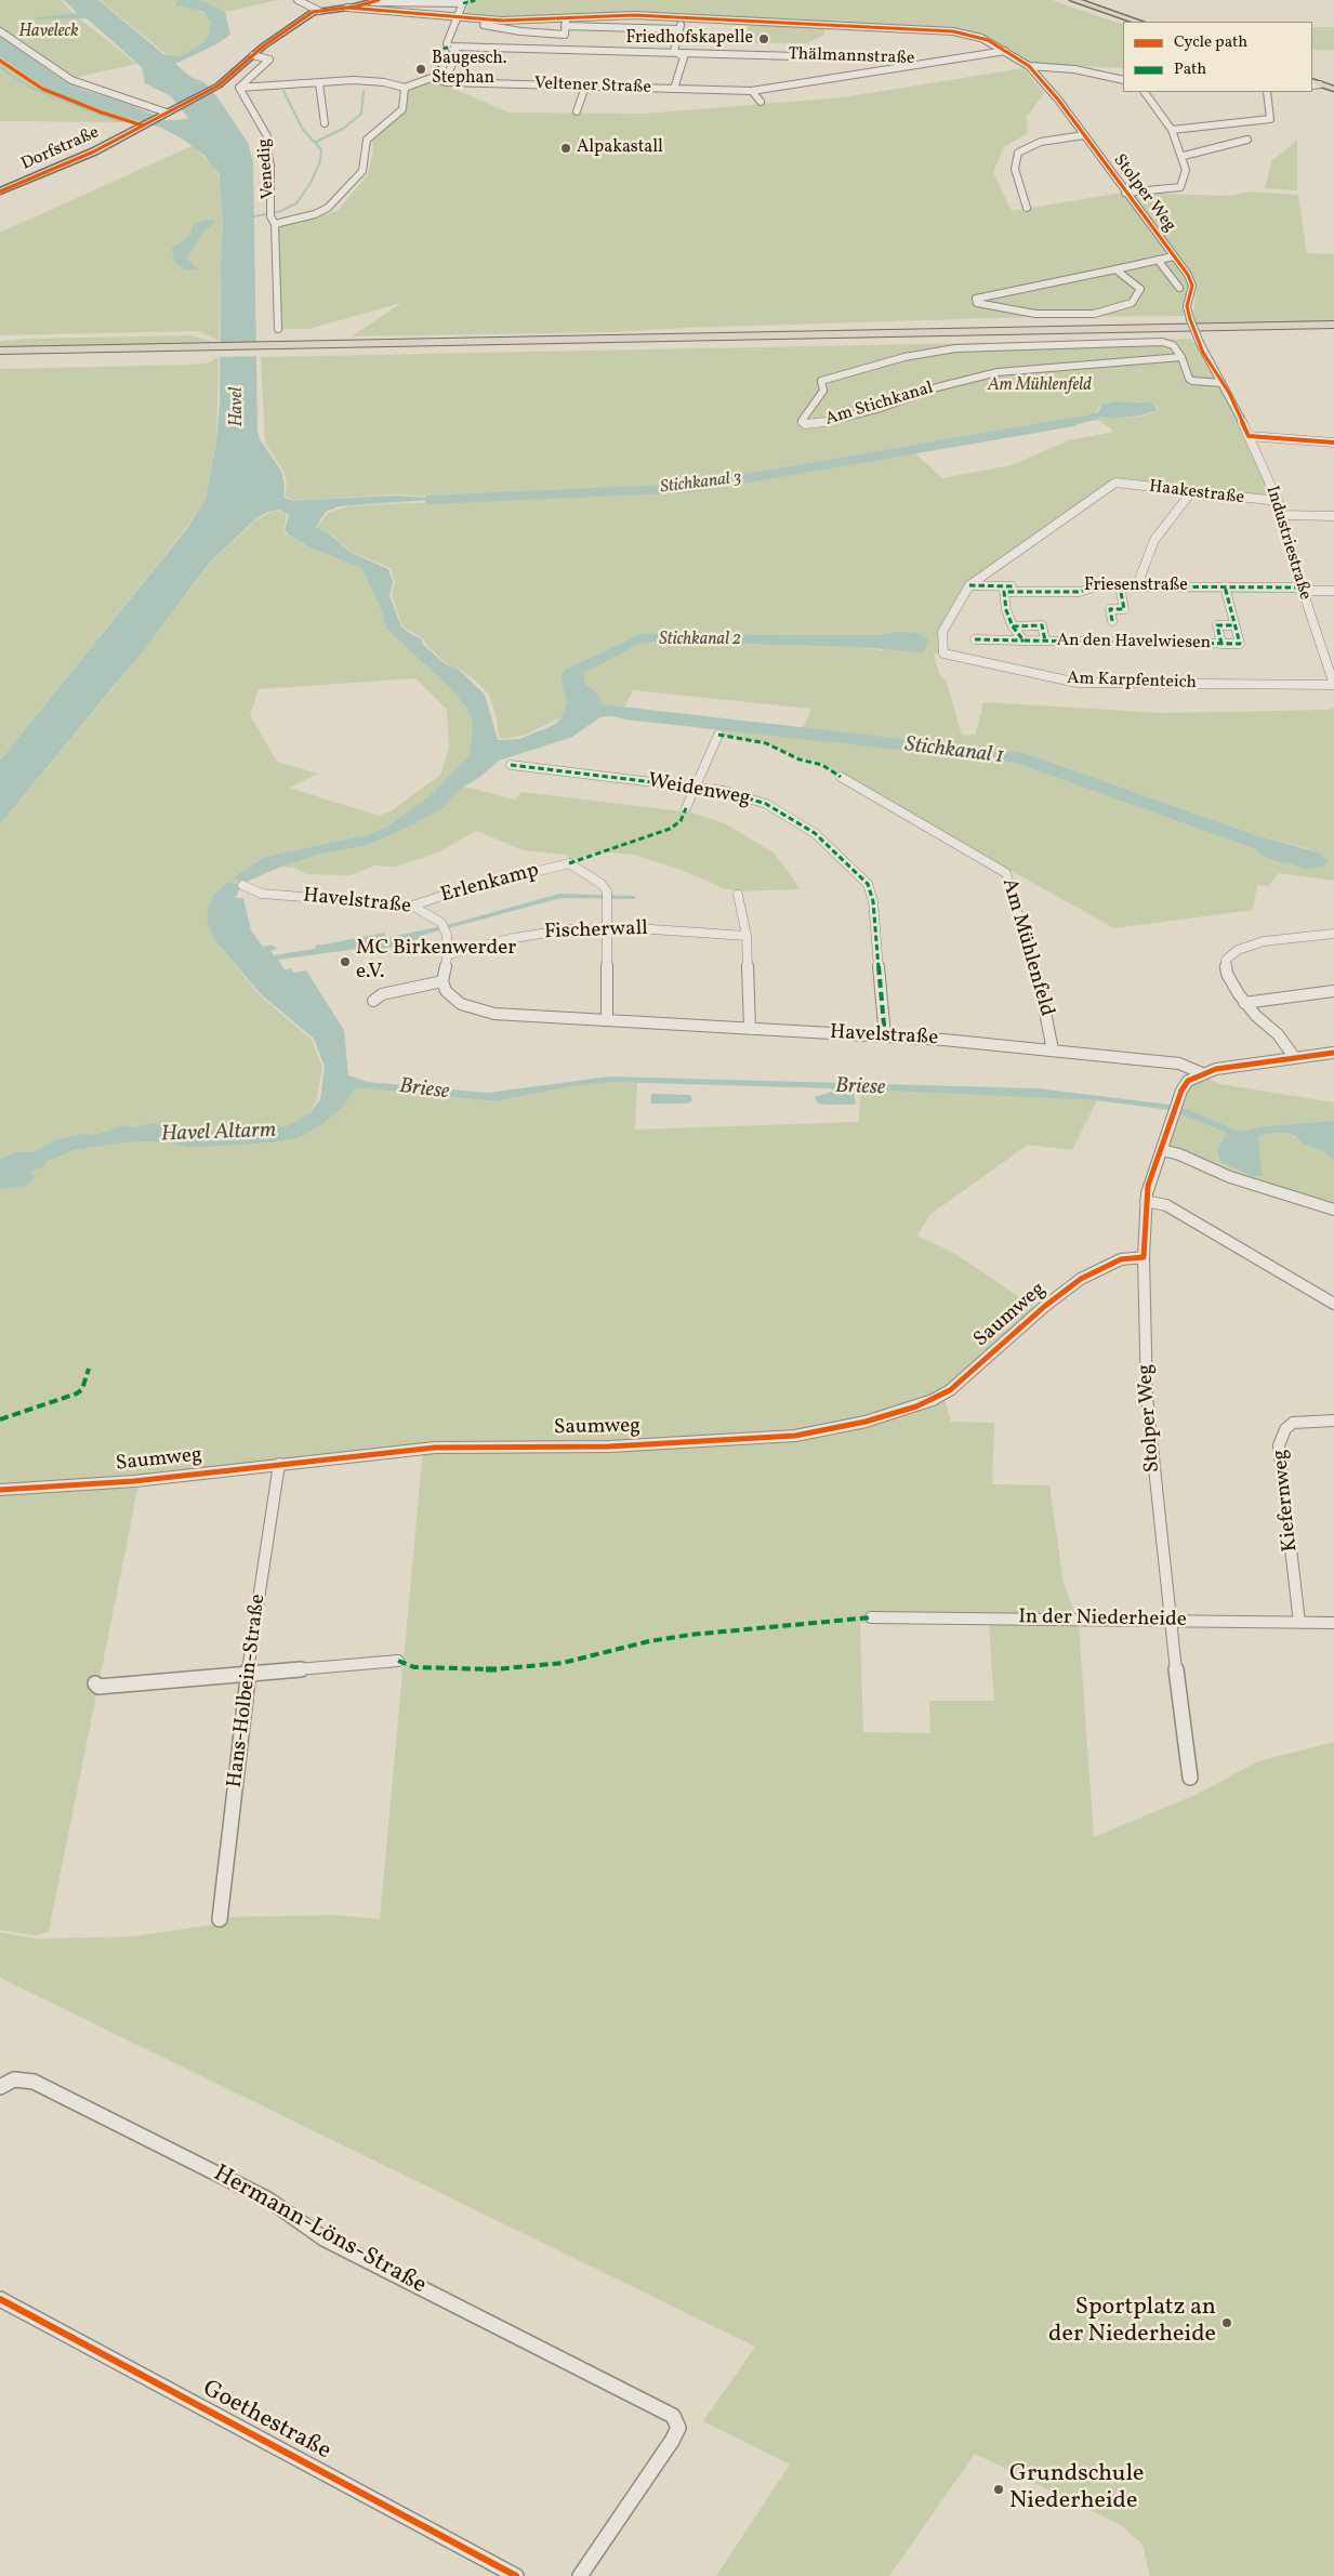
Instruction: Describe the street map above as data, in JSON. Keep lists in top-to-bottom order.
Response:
{
  "streets": {
    "main road": ["Dorfstraße"],
    "street": [
      "Thälmannstraße",
      "Veltener Straße",
      "Venedig",
      "Stolper Weg",
      "Am Stichkanal",
      "Haakestraße",
      "Industriestraße",
      "Friesenstraße",
      "An den Havelwiesen",
      "Am Karpfenteich",
      "Weidenweg",
      "Erlenkamp",
      "Havelstraße",
      "Fischerwall",
      "Am Mühlenfeld",
      "Saumweg",
      "Kiefernweg",
      "In der Niederheide",
      "Hans-Holbein-Straße",
      "Hermann-Löns-Straße",
      "Goethestraße"
    ]
  },
  "crossings": [
    ["Thälmannstraße", "Veltener Straße"],
    ["Veltener Straße", "Stolper Weg"],
    ["Stolper Weg", "Industriestraße"],
    ["Stolper Weg", "Havelstraße"],
    ["Stolper Weg", "Saumweg"],
    ["Stolper Weg", "In der Niederheide"],
    ["Am Stichkanal", "Industriestraße"],
    ["Haakestraße", "Industriestraße"],
    ["Haakestraße", "Friesenstraße"],
    ["Haakestraße", "Am Karpfenteich"],
    ["Industriestraße", "Friesenstraße"],
    ["Industriestraße", "Am Karpfenteich"],
    ["Friesenstraße", "An den Havelwiesen"],
    ["Friesenstraße", "Am Karpfenteich"],
    ["Weidenweg", "Havelstraße"],
    ["Erlenkamp", "Havelstraße"],
    ["Erlenkamp", "Fischerwall"],
    ["Havelstraße", "Fischerwall"],
    ["Havelstraße", "Am Mühlenfeld"],
    ["Saumweg", "Hans-Holbein-Straße"],
    ["Kiefernweg", "In der Niederheide"]
  ],
  "water": [
    "Havel",
    "Stichkanal 3",
    "Stichkanal 2",
    "Stichkanal 1",
    "Briese",
    "Havel Altarm"
  ],
  "parks": ["Haveleck", "Am Mühlenfeld"],
  "places": [
    "Friedhofskapelle",
    "Baugesch. Stephan",
    "Alpakastall",
    "MC Birkenwerder e.V.",
    "Sportplatz an der Niederheide",
    "Grundschule Niederheide"
  ],
  "legend": ["Cycle path", "Path"]
}
